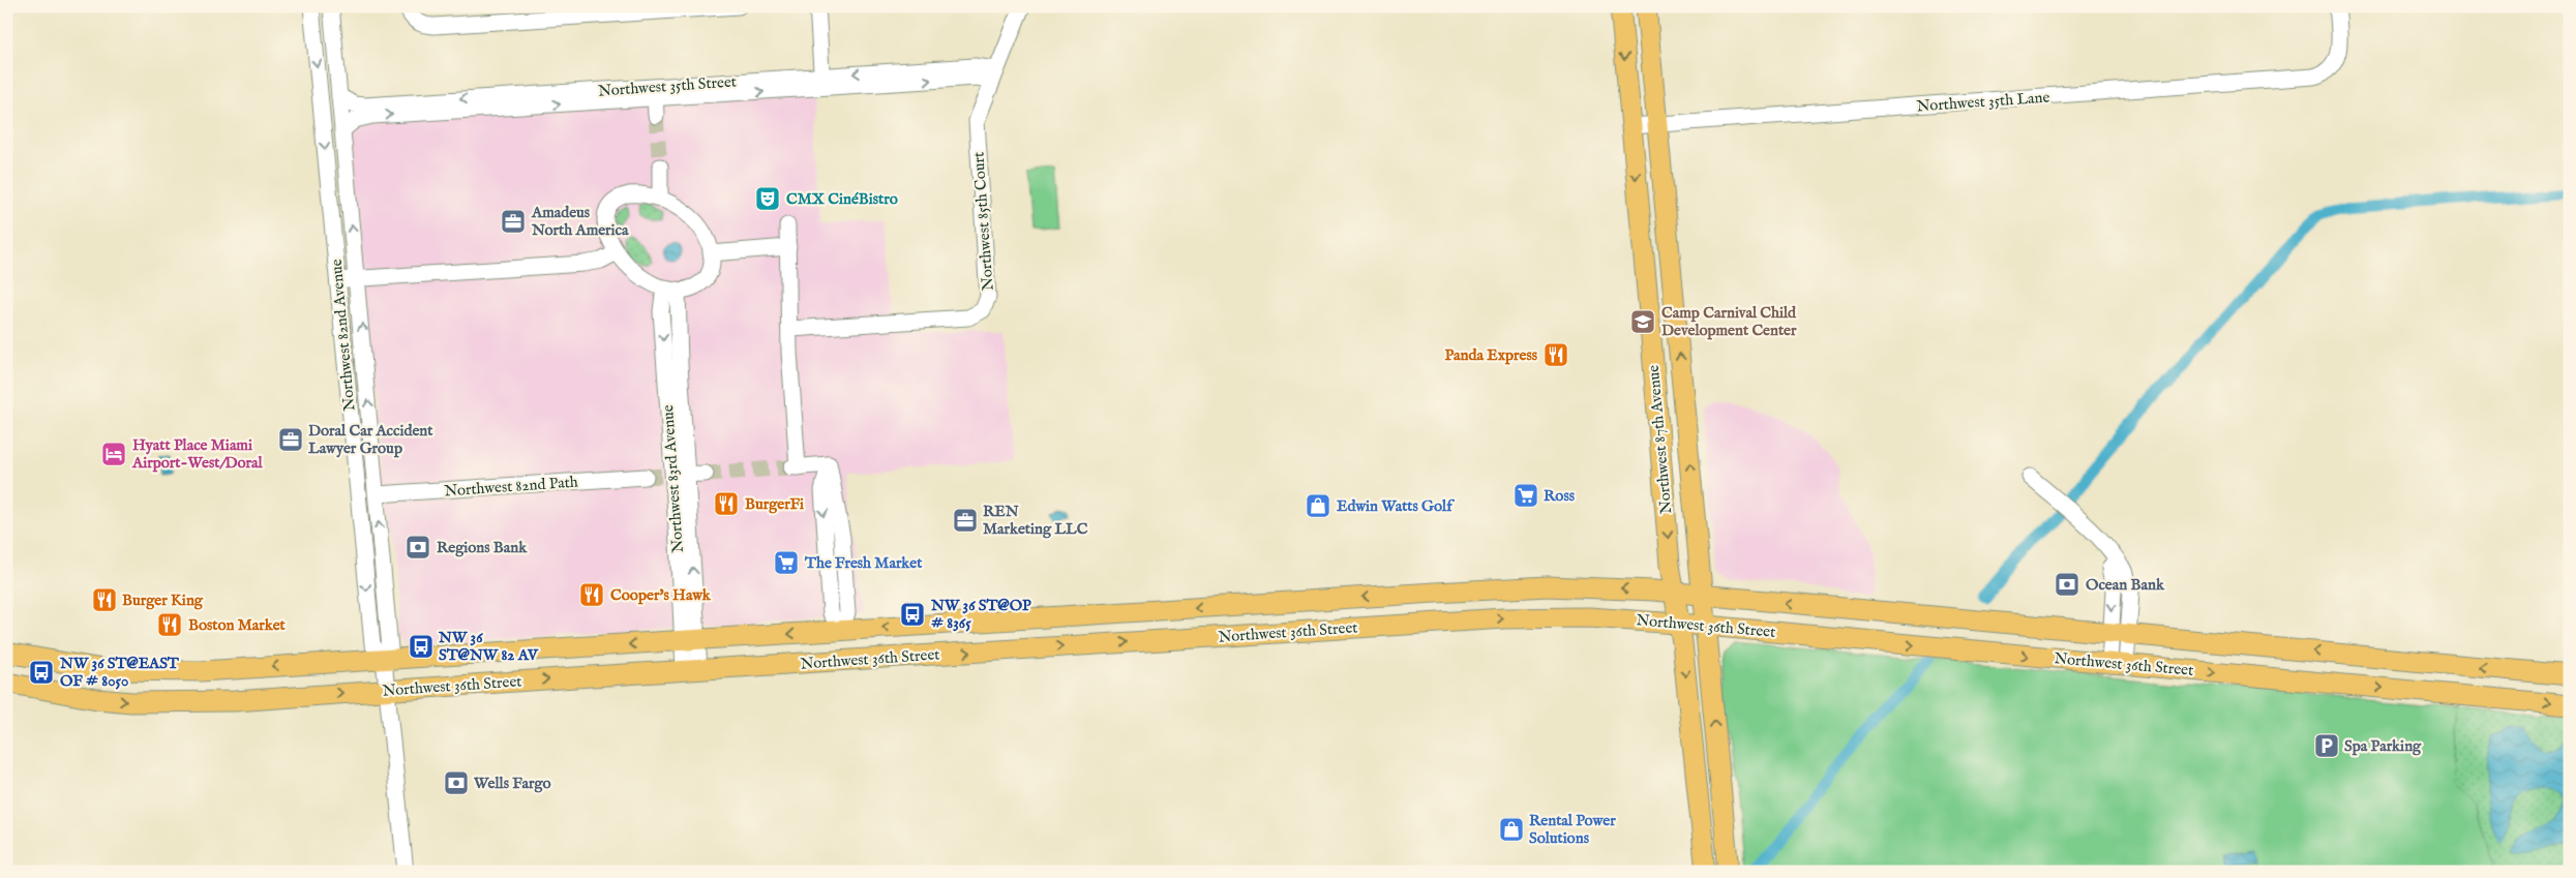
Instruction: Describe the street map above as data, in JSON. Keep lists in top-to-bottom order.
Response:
{
  "streets": {
    "main road": ["Northwest 87th Avenue", "Northwest 36th Street"],
    "street": [
      "Northwest 35th Street",
      "Northwest 35th Lane",
      "Northwest 85th Court",
      "Northwest 82nd Avenue",
      "Northwest 83rd Avenue",
      "Northwest 82nd Path"
    ]
  },
  "crossings": [
    ["Northwest 35th Street", "Northwest 85th Court"],
    ["Northwest 35th Street", "Northwest 82nd Avenue"],
    ["Northwest 35th Lane", "Northwest 87th Avenue"],
    ["Northwest 82nd Avenue", "Northwest 82nd Path"],
    ["Northwest 82nd Avenue", "Northwest 36th Street"],
    ["Northwest 87th Avenue", "Northwest 36th Street"],
    ["Northwest 83rd Avenue", "Northwest 36th Street"]
  ],
  "places": {
    "theatre": ["CMX CinéBistro"],
    "office": ["Amadeus North America", "Doral Car Accident Lawyer Group", "REN Marketing LLC"],
    "school or university": ["Camp Carnival Child Development Center"],
    "restaurant": [
      "Panda Express",
      "BurgerFi",
      "Cooper's Hawk",
      "Burger King",
      "Boston Market"
    ],
    "hotel": ["Hyatt Place Miami Airport-West/Doral"],
    "supermarket": ["Ross", "The Fresh Market"],
    "shop": ["Edwin Watts Golf", "Rental Power Solutions"],
    "bank": ["Regions Bank", "Ocean Bank", "Wells Fargo"],
    "bus stop": ["NW 36 ST@OP # 8365", "NW 36 ST@NW 82 AV", "NW 36 ST@EAST OF # 8050"],
    "parking": ["Spa Parking"]
  }
}
